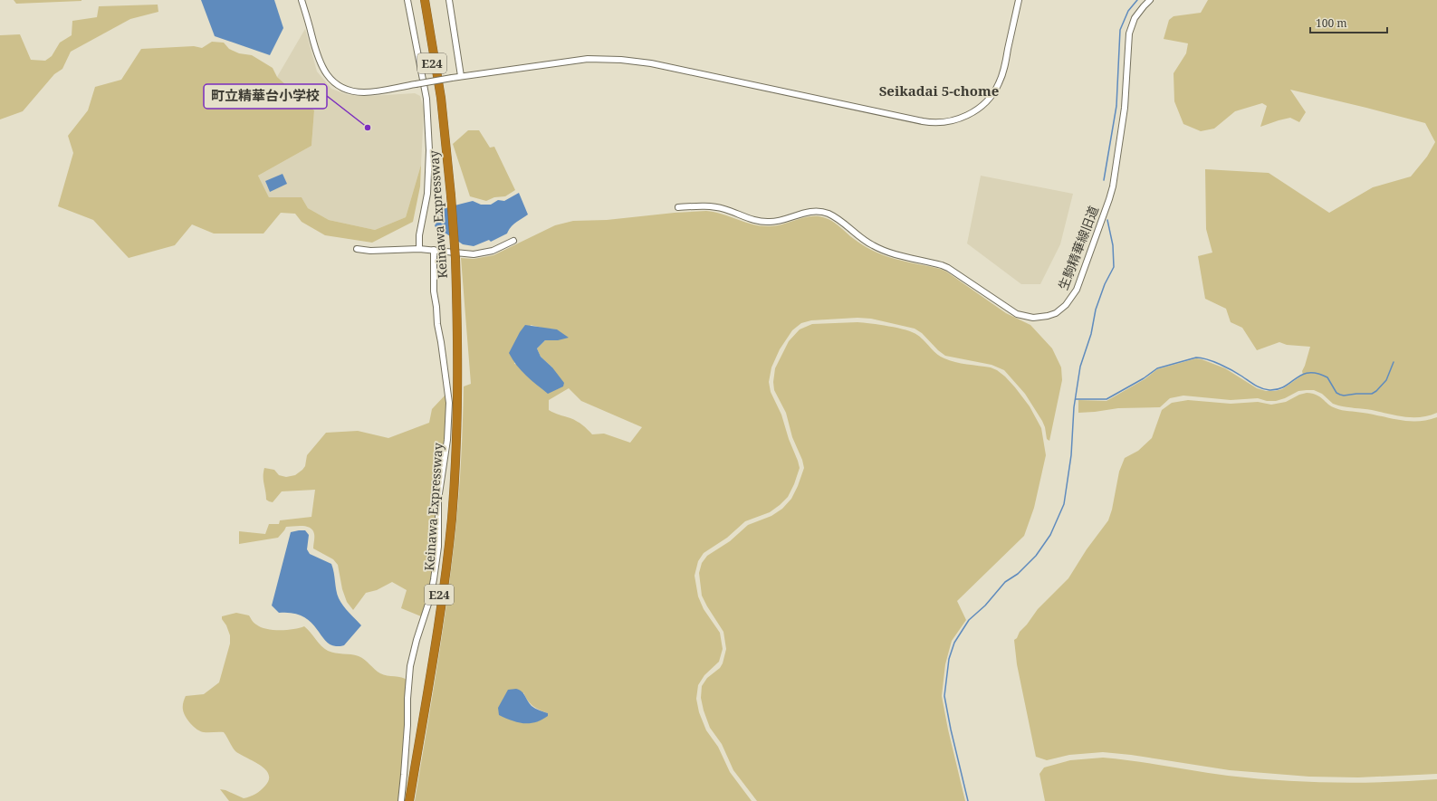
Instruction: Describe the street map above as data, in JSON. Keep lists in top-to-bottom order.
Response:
{
  "streets": {
    "highway": ["E24", "Keinawa Expressway"],
    "street": ["生駒精華線旧道"]
  },
  "districts": ["Seikadai 5-chome"],
  "places": ["町立精華台小学校"],
  "scale_bar": "100 m"
}
